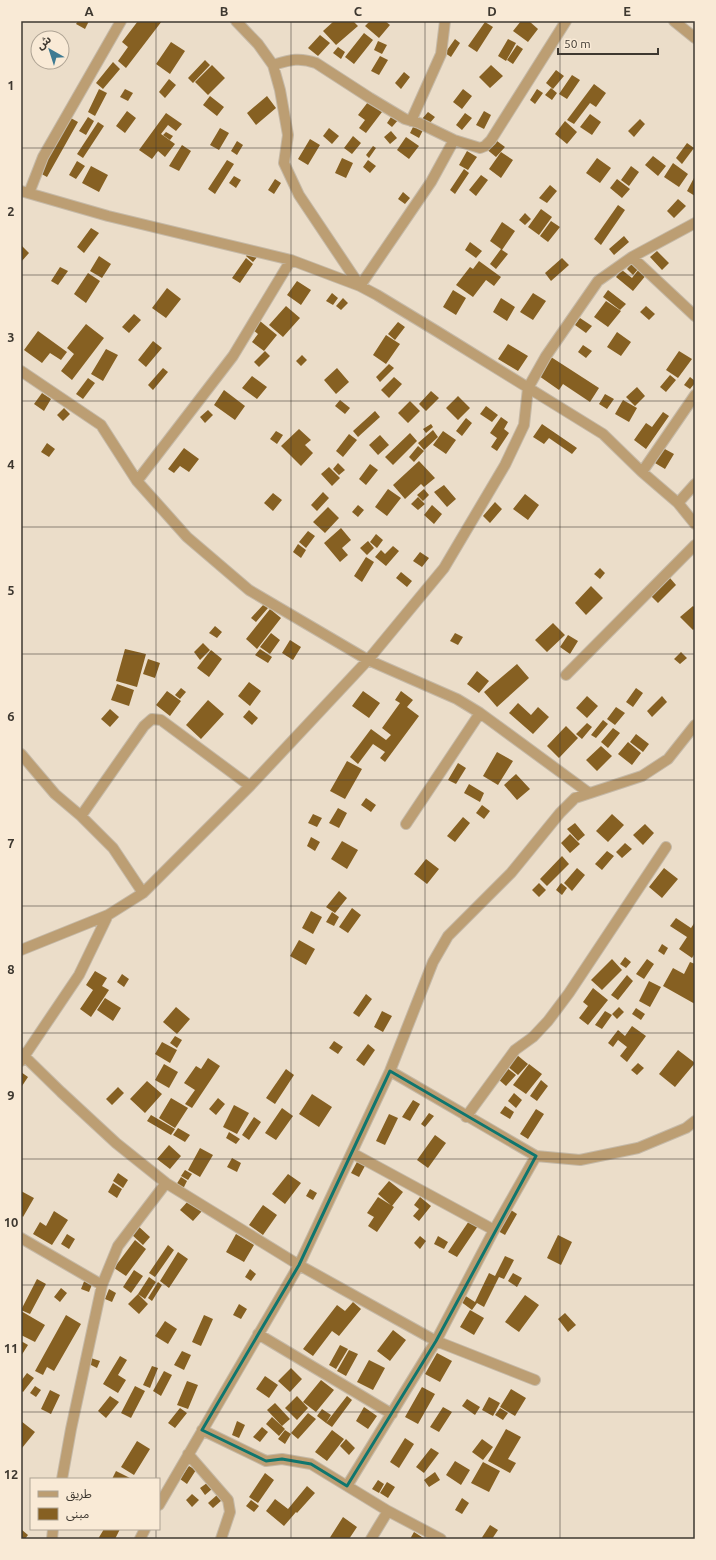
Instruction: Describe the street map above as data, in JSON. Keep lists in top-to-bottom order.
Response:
{
  "legend": ["طريق", "مبنى"],
  "scale_bar": "50 m",
  "north": "top left",
  "grid": {
    "columns": [
      "A",
      "B",
      "C",
      "D",
      "E"
    ],
    "rows": [
      "1",
      "2",
      "3",
      "4",
      "5",
      "6",
      "7",
      "8",
      "9",
      "10",
      "11",
      "12"
    ]
  }
}
